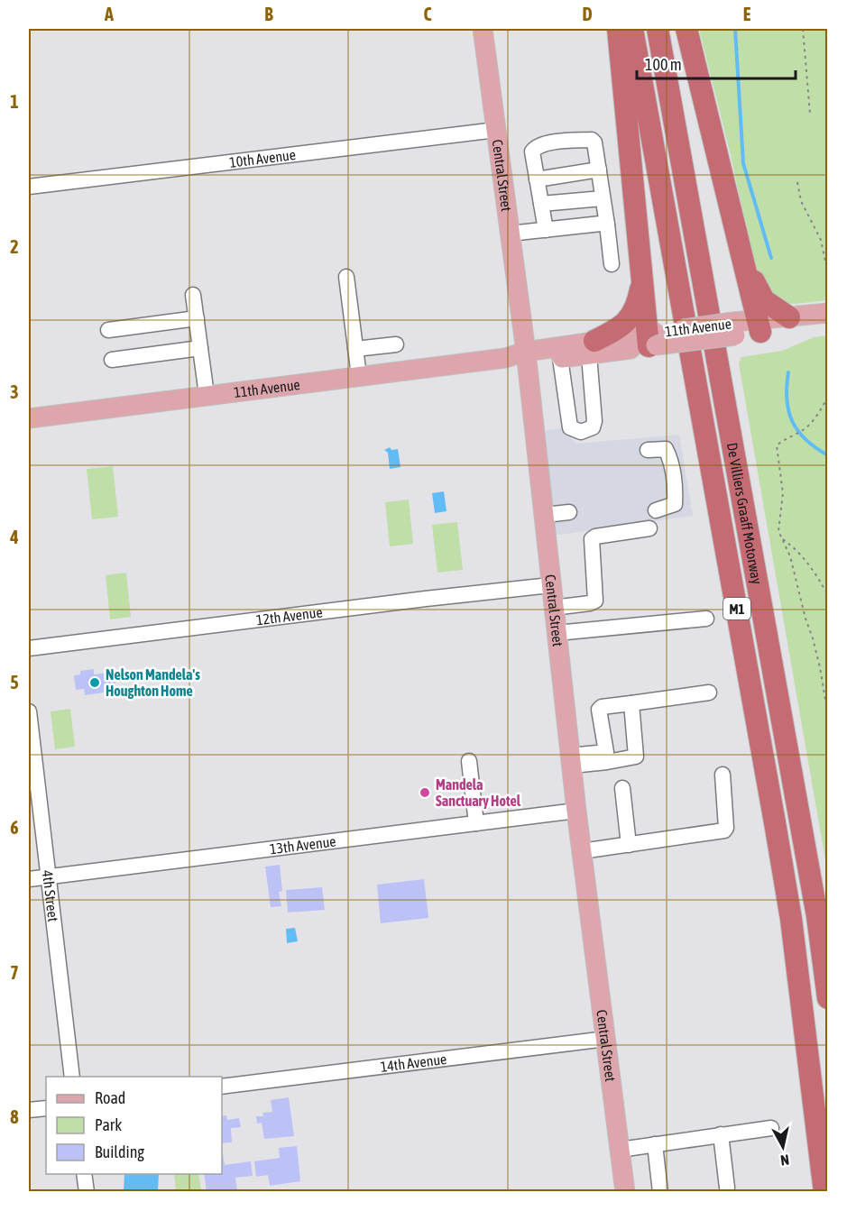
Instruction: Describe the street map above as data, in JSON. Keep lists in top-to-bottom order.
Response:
{
  "streets": {
    "highway": ["De Villiers Graaff Motorway", "M1"],
    "main road": ["Central Street", "11th Avenue"],
    "street": [
      "10th Avenue",
      "12th Avenue",
      "13th Avenue",
      "4th Street",
      "14th Avenue"
    ]
  },
  "crossings": [
    ["10th Avenue", "Central Street"],
    ["Central Street", "11th Avenue"],
    ["Central Street", "12th Avenue"],
    ["Central Street", "13th Avenue"],
    ["Central Street", "14th Avenue"],
    ["13th Avenue", "4th Street"]
  ],
  "places": ["Nelson Mandela's Houghton Home", "Mandela Sanctuary Hotel"],
  "legend": ["Road", "Park", "Building"],
  "scale_bar": "100 m",
  "north": "bottom",
  "grid": {
    "columns": [
      "A",
      "B",
      "C",
      "D",
      "E"
    ],
    "rows": [
      "1",
      "2",
      "3",
      "4",
      "5",
      "6",
      "7",
      "8"
    ]
  }
}
